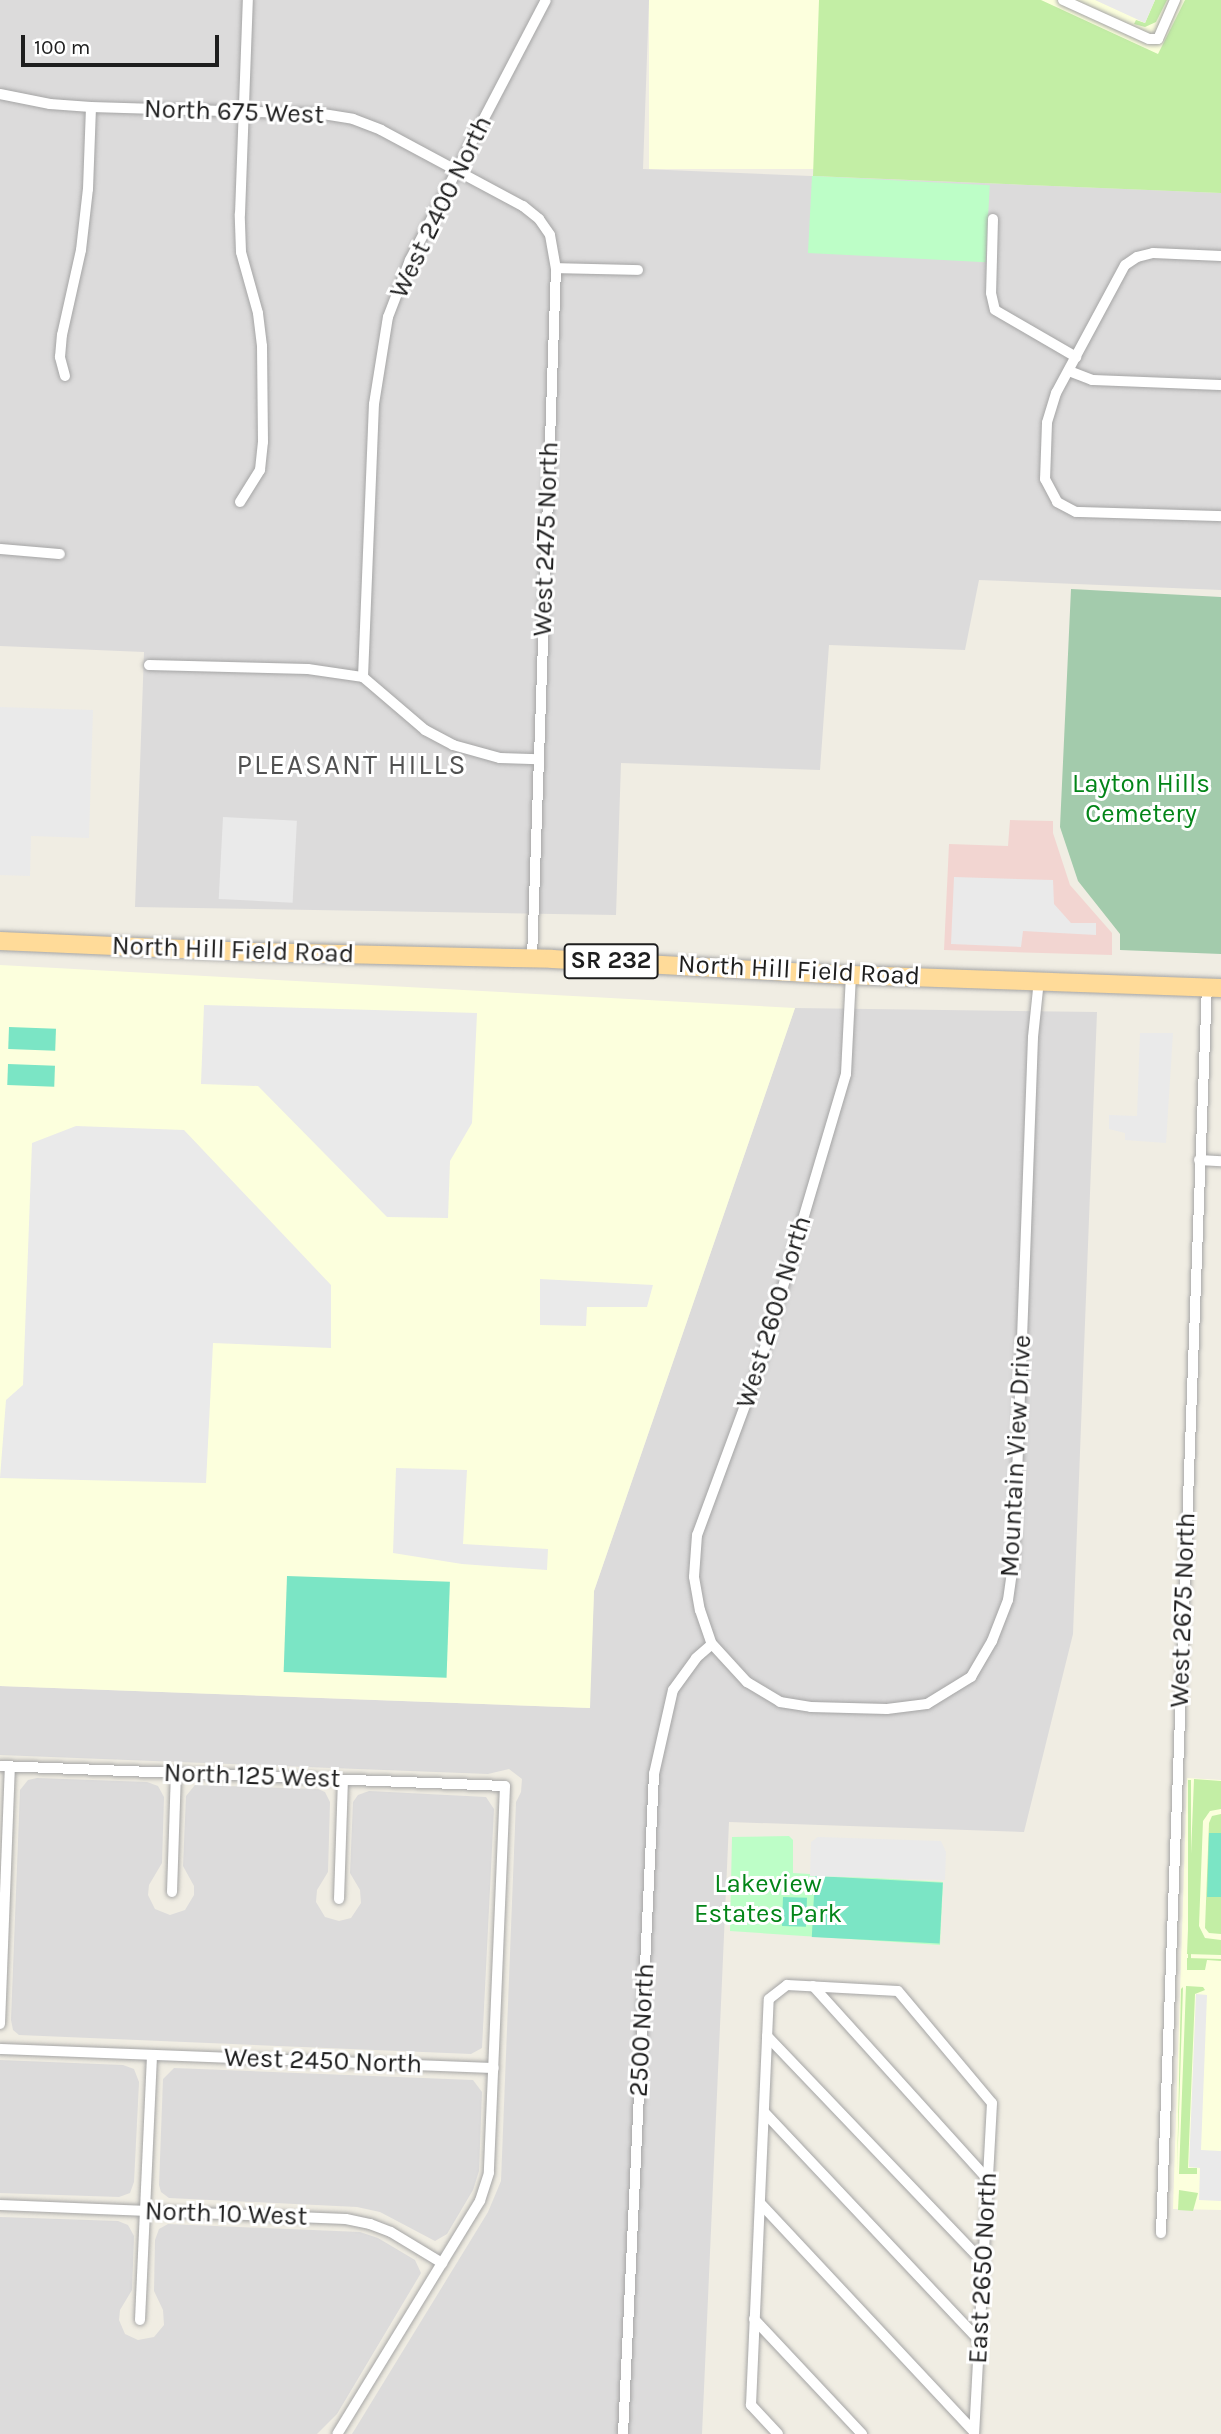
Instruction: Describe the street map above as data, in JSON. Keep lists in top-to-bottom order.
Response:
{
  "streets": {
    "main road": ["North Hill Field Road", "SR 232"],
    "street": [
      "North 675 West",
      "West 2400 North",
      "West 2475 North",
      "West 2600 North",
      "Mountain View Drive",
      "West 2675 North",
      "North 125 West",
      "2500 North",
      "West 2450 North",
      "North 10 West",
      "East 2650 North"
    ]
  },
  "crossings": [
    ["North 675 West", "West 2400 North"],
    ["North 675 West", "West 2475 North"],
    ["West 2400 North", "West 2475 North"],
    ["West 2475 North", "North Hill Field Road"],
    ["North Hill Field Road", "West 2600 North"],
    ["North Hill Field Road", "Mountain View Drive"],
    ["North Hill Field Road", "West 2675 North"],
    ["West 2600 North", "Mountain View Drive"],
    ["West 2600 North", "2500 North"],
    ["Mountain View Drive", "2500 North"],
    ["North 125 West", "West 2450 North"]
  ],
  "districts": ["PLEASANT HILLS"],
  "parks": ["Layton Hills Cemetery", "Lakeview Estates Park"],
  "scale_bar": "100 m"
}
